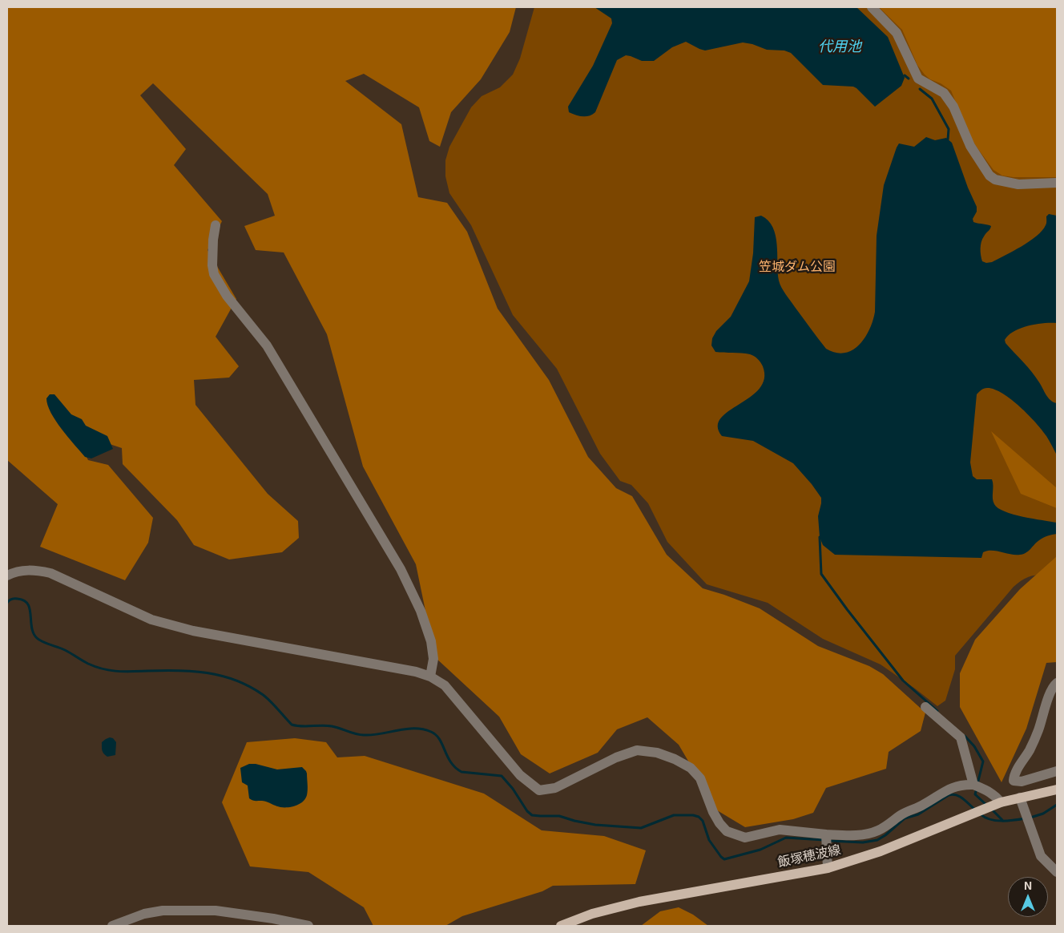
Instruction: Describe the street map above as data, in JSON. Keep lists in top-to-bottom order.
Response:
{
  "streets": {
    "main road": ["飯塚穂波線"]
  },
  "water": ["代用池"],
  "parks": ["笠城ダム公園"],
  "north": "top"
}
